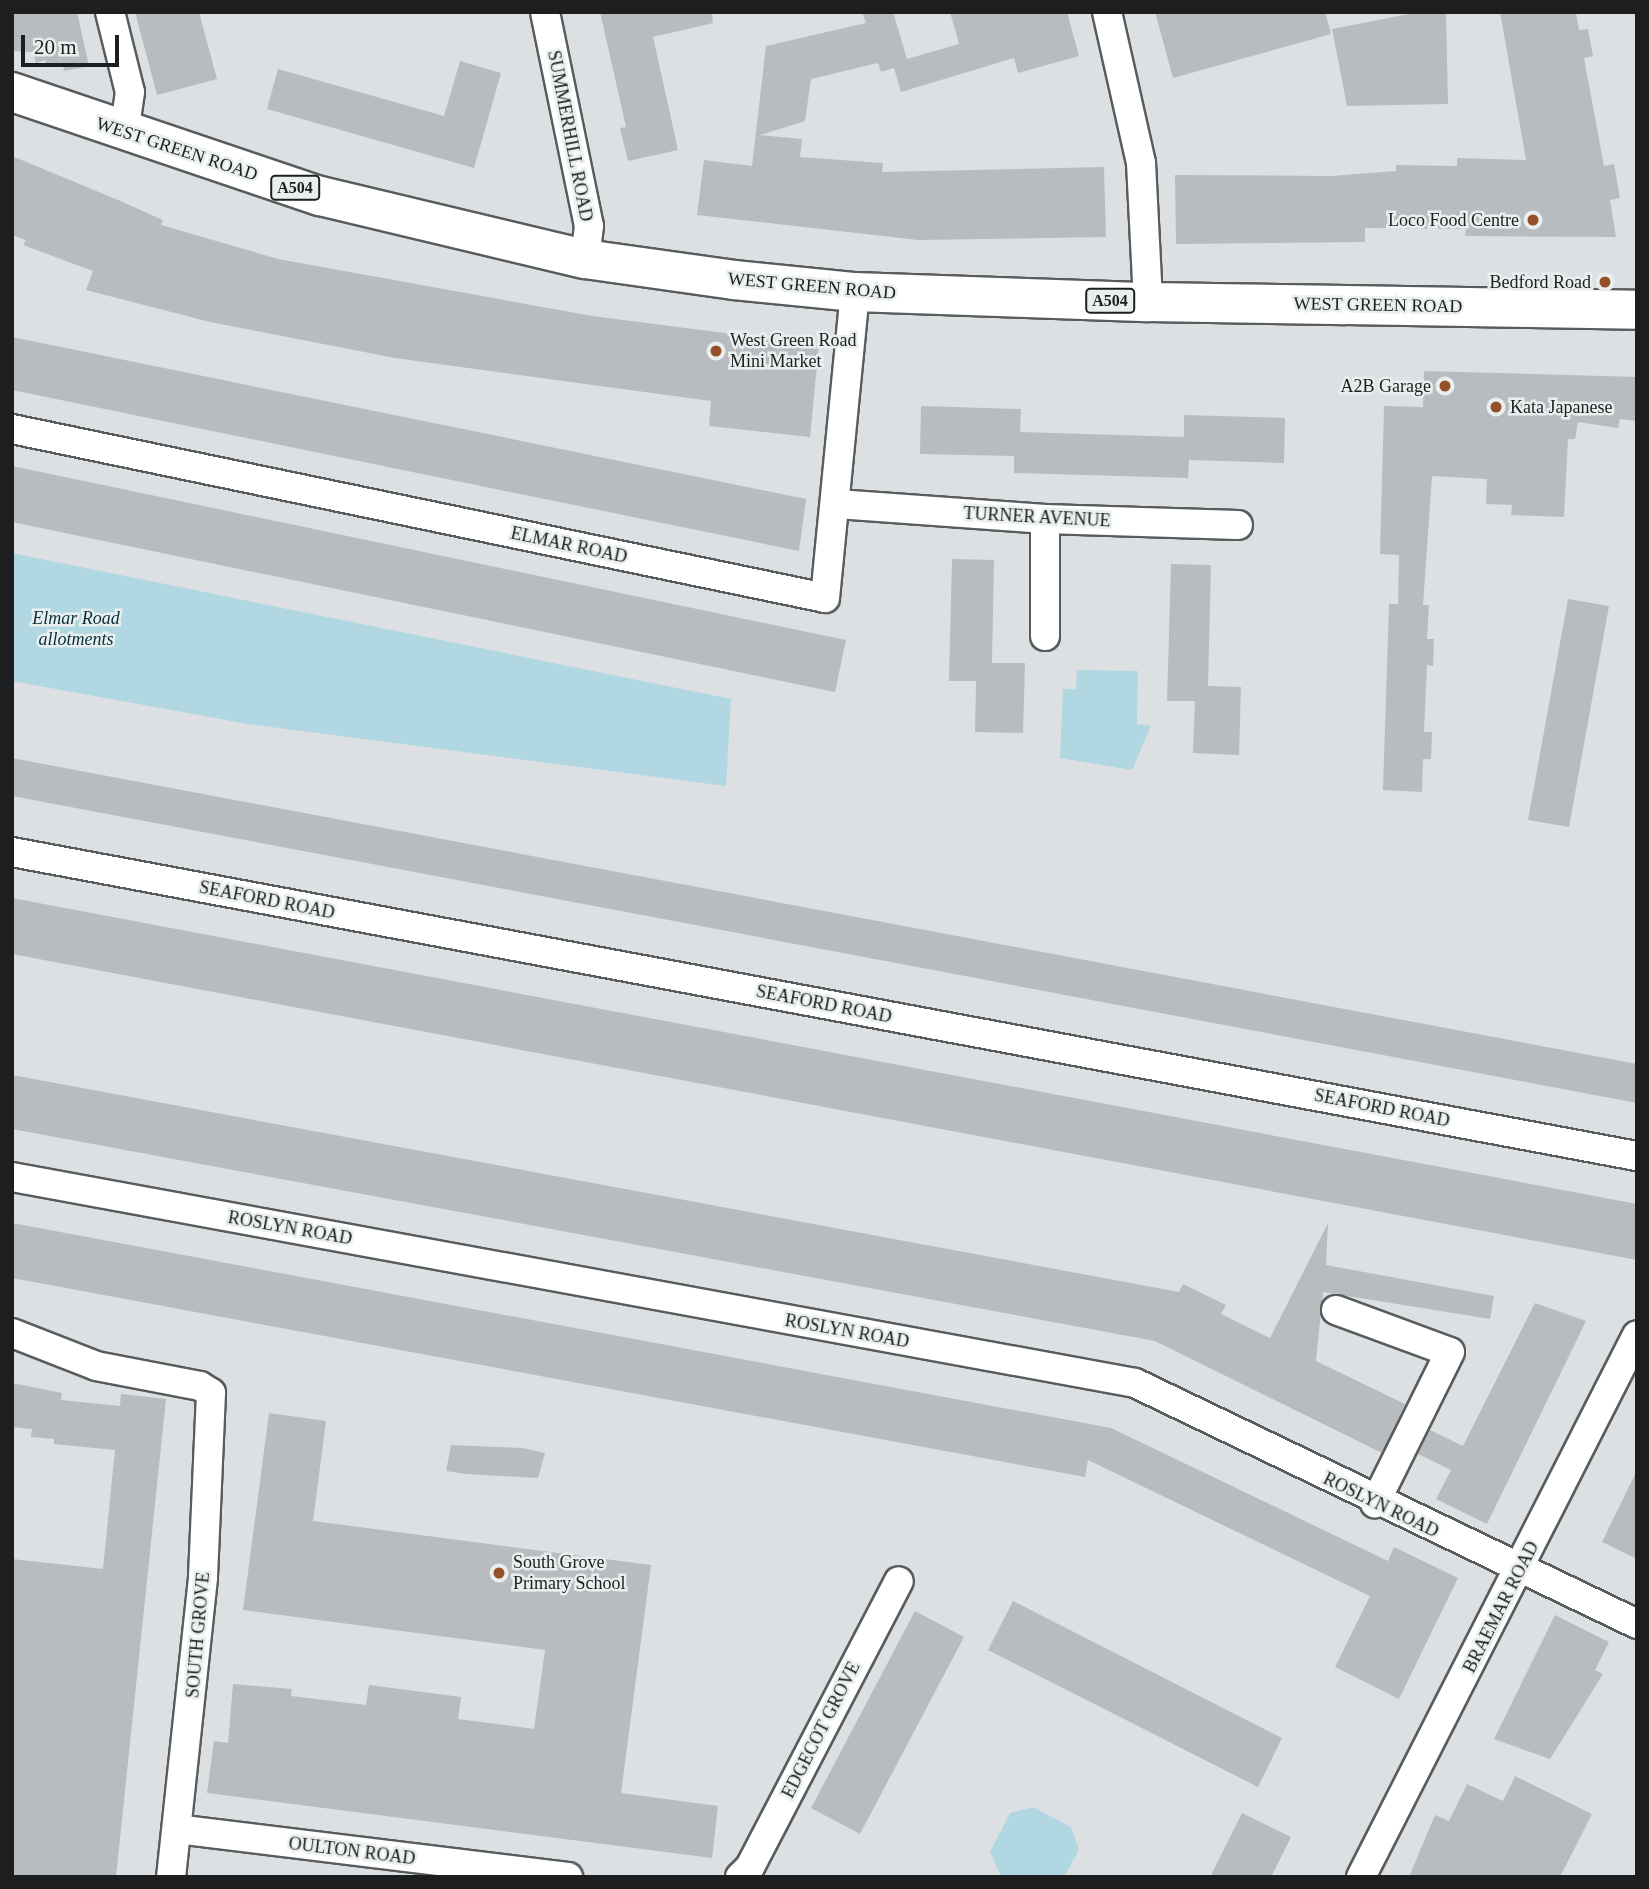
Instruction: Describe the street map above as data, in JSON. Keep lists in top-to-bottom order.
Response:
{
  "streets": {
    "main road": ["WEST GREEN ROAD", "A504"],
    "street": [
      "SUMMERHILL ROAD",
      "TURNER AVENUE",
      "ELMAR ROAD",
      "SEAFORD ROAD",
      "ROSLYN ROAD",
      "BRAEMAR ROAD",
      "SOUTH GROVE",
      "EDGECOT GROVE",
      "OULTON ROAD"
    ]
  },
  "crossings": [
    ["SUMMERHILL ROAD", "WEST GREEN ROAD"],
    ["WEST GREEN ROAD", "ELMAR ROAD"],
    ["TURNER AVENUE", "ELMAR ROAD"],
    ["ROSLYN ROAD", "BRAEMAR ROAD"],
    ["SOUTH GROVE", "OULTON ROAD"]
  ],
  "parks": ["Elmar Road allotments"],
  "places": [
    "Loco Food Centre",
    "Bedford Road",
    "West Green Road Mini Market",
    "A2B Garage",
    "Kata Japanese",
    "South Grove Primary School"
  ],
  "scale_bar": "20 m"
}
